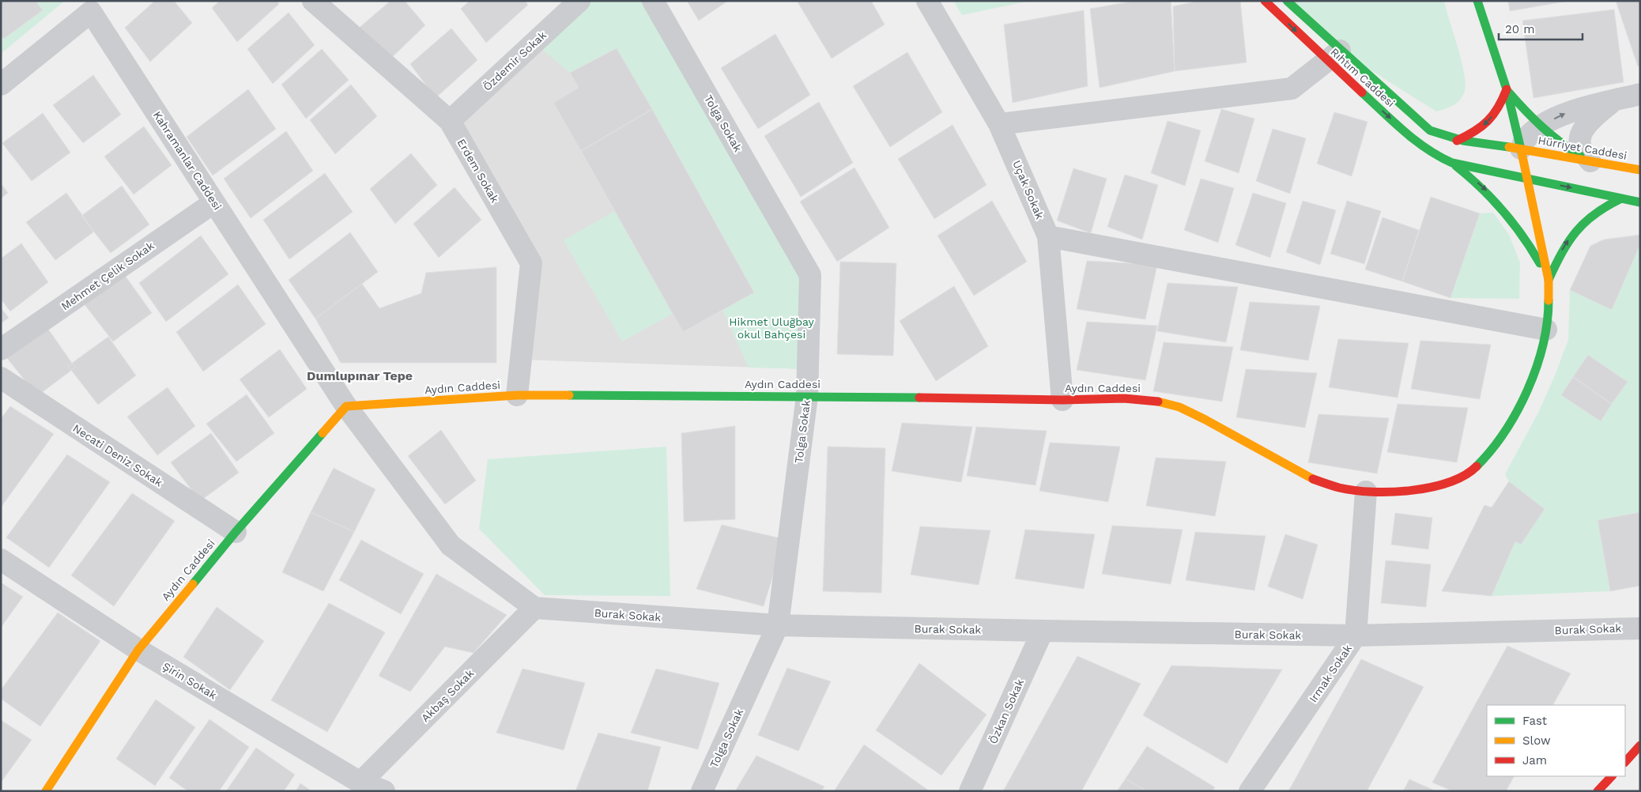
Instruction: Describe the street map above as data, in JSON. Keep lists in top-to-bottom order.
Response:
{
  "streets": {
    "street": [
      "Özdemir Sokak",
      "Rıhtım Caddesi",
      "Tolga Sokak",
      "Hürriyet Caddesi",
      "Kahramanlar Caddesi",
      "Erdem Sokak",
      "Uçak Sokak",
      "Mehmet Çelik Sokak",
      "Aydın Caddesi",
      "Necati Deniz Sokak",
      "Burak Sokak",
      "Irmak Sokak",
      "Şirin Sokak",
      "Akbaş Sokak",
      "Özkan Sokak"
    ]
  },
  "crossings": [
    ["Özdemir Sokak", "Erdem Sokak"],
    ["Rıhtım Caddesi", "Hürriyet Caddesi"],
    ["Tolga Sokak", "Aydın Caddesi"],
    ["Tolga Sokak", "Burak Sokak"],
    ["Kahramanlar Caddesi", "Mehmet Çelik Sokak"],
    ["Kahramanlar Caddesi", "Aydın Caddesi"],
    ["Erdem Sokak", "Aydın Caddesi"],
    ["Uçak Sokak", "Aydın Caddesi"],
    ["Aydın Caddesi", "Necati Deniz Sokak"],
    ["Aydın Caddesi", "Irmak Sokak"],
    ["Aydın Caddesi", "Şirin Sokak"],
    ["Burak Sokak", "Irmak Sokak"],
    ["Burak Sokak", "Akbaş Sokak"],
    ["Burak Sokak", "Özkan Sokak"],
    ["Şirin Sokak", "Akbaş Sokak"]
  ],
  "districts": ["Dumlupınar Tepe"],
  "parks": ["Hikmet Uluğbay okul Bahçesi"],
  "legend": ["Fast", "Slow", "Jam"],
  "scale_bar": "20 m"
}
